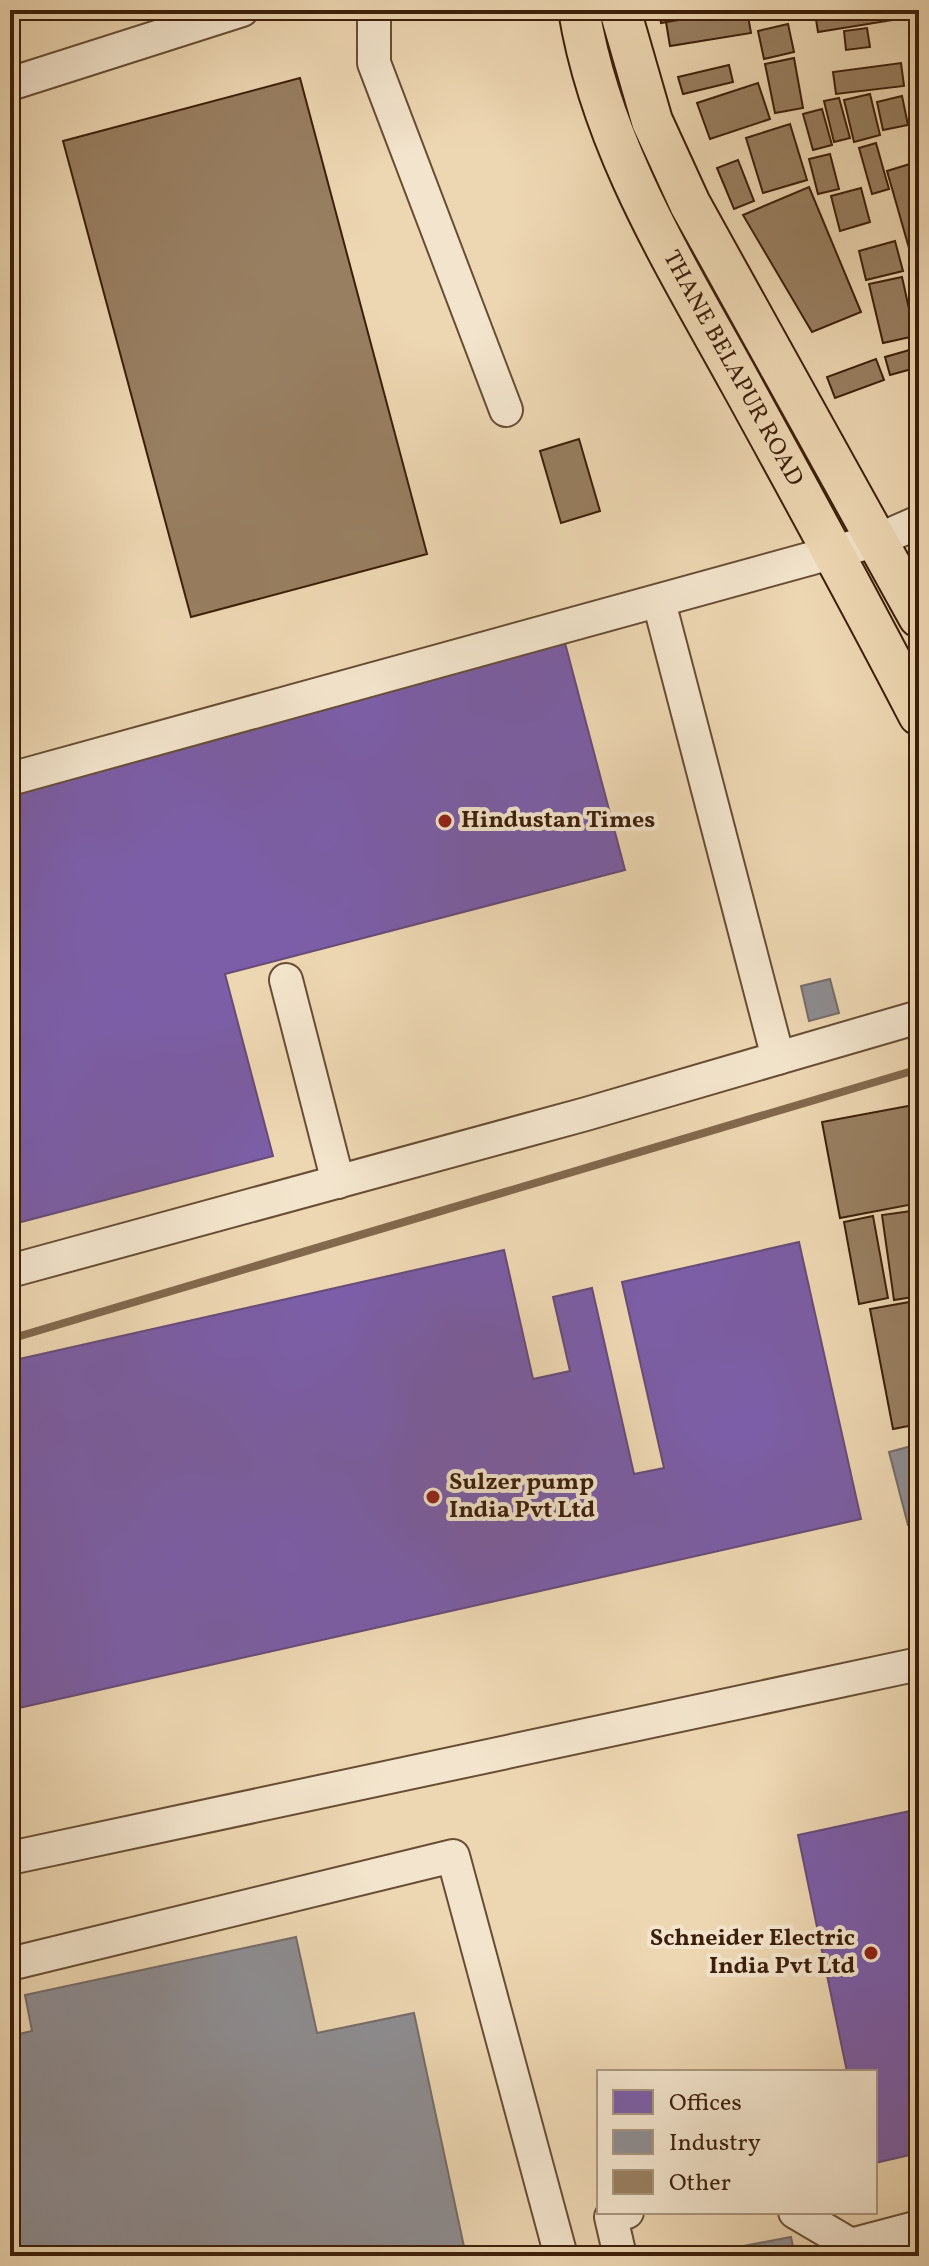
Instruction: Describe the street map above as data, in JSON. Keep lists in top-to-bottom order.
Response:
{
  "streets": {
    "main road": ["THANE BELAPUR ROAD"]
  },
  "places": ["Hindustan Times", "Sulzer pump India Pvt Ltd", "Schneider Electric India Pvt Ltd"],
  "legend": ["Offices", "Industry", "Other"]
}
